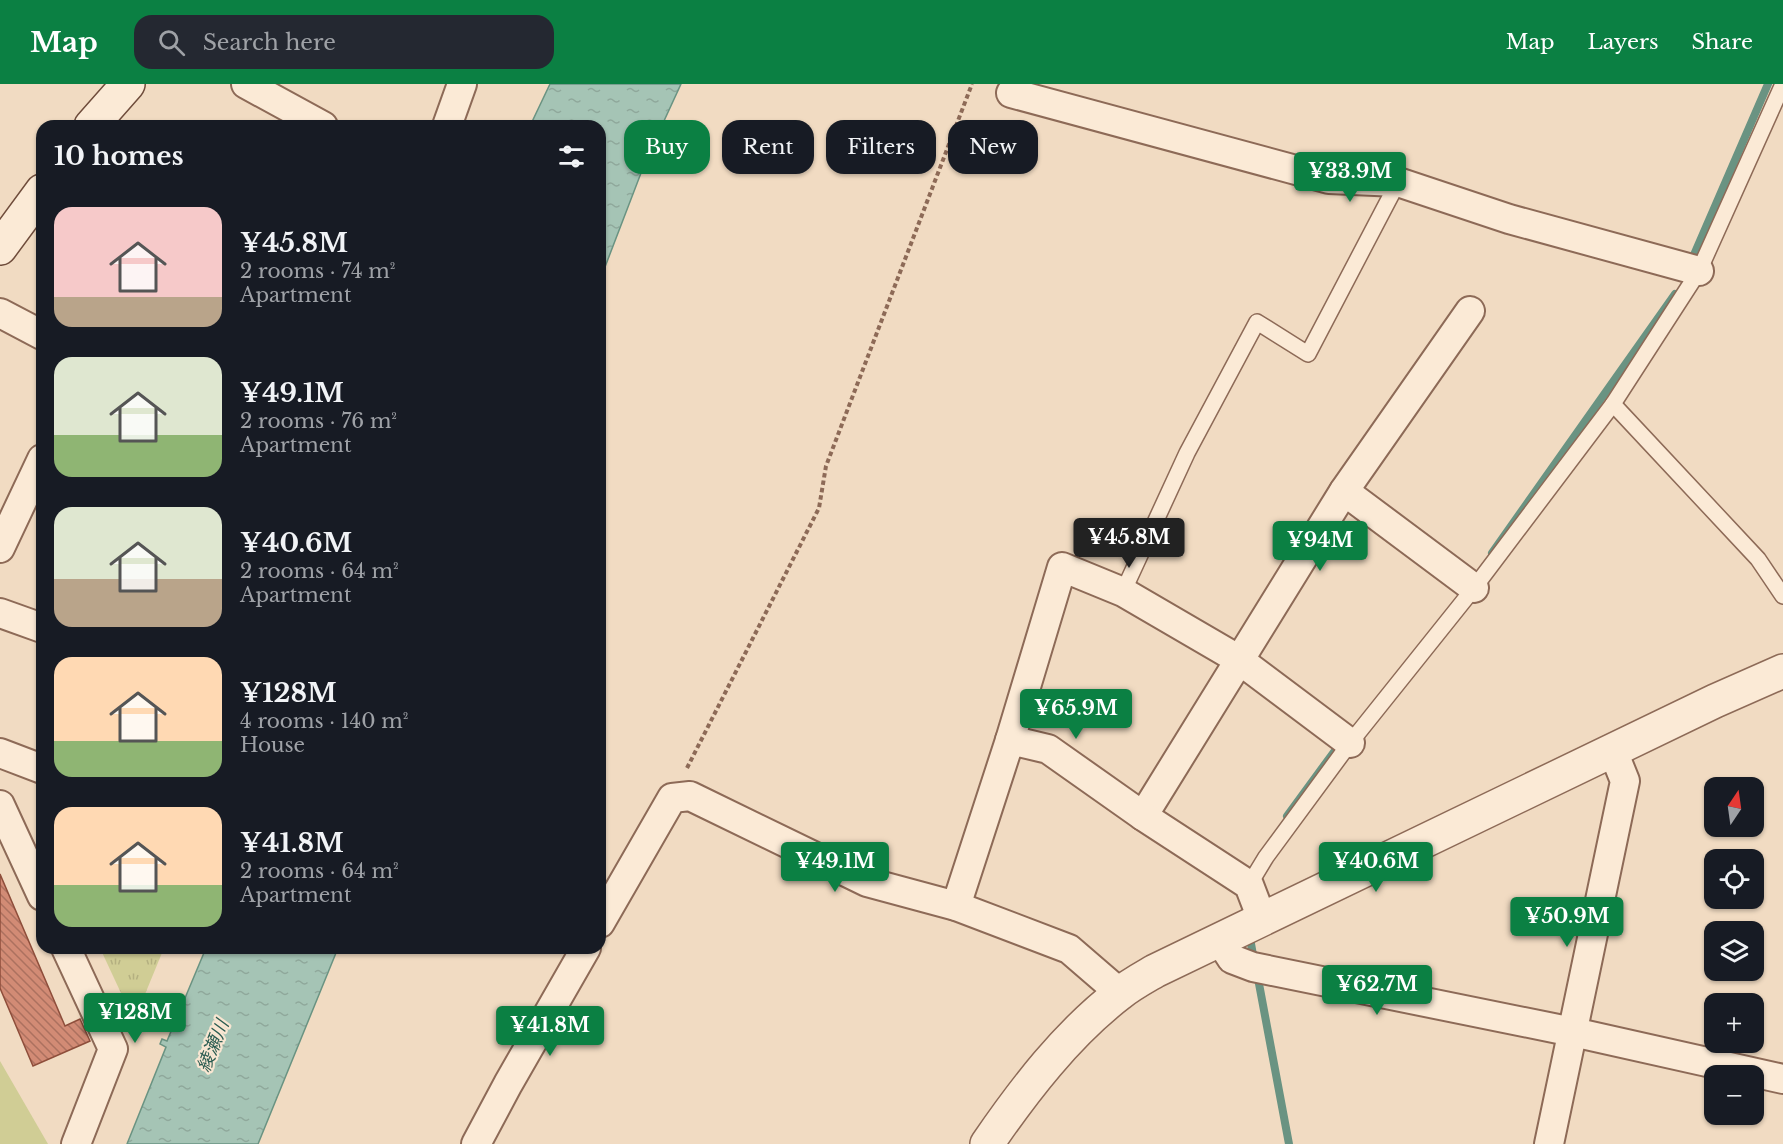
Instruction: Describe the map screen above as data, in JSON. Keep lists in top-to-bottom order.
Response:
{
  "water": ["綾瀬川"],
  "north": "top",
  "page": {
    "header": "Map",
    "search": "Search here",
    "nav": ["Map", "Layers", "Share"],
    "chip": [
      "Buy",
      "Rent",
      "Filters",
      "New"
    ],
    "heading": "10 homes",
    "price": [
      "¥33.9M",
      "¥45.8M",
      "¥94M",
      "¥65.9M",
      "¥49.1M",
      "¥40.6M",
      "¥50.9M",
      "¥62.7M",
      "¥128M",
      "¥41.8M"
    ],
    "list": [
      {
        "name": "¥45.8M",
        "note": "2 rooms · 74 m² · Apartment"
      },
      {
        "name": "¥49.1M",
        "note": "2 rooms · 76 m² · Apartment"
      },
      {
        "name": "¥40.6M",
        "note": "2 rooms · 64 m² · Apartment"
      },
      {
        "name": "¥128M",
        "note": "4 rooms · 140 m² · House"
      },
      {
        "name": "¥41.8M",
        "note": "2 rooms · 64 m² · Apartment"
      }
    ],
    "map_buttons": ["+", "−"]
  }
}
